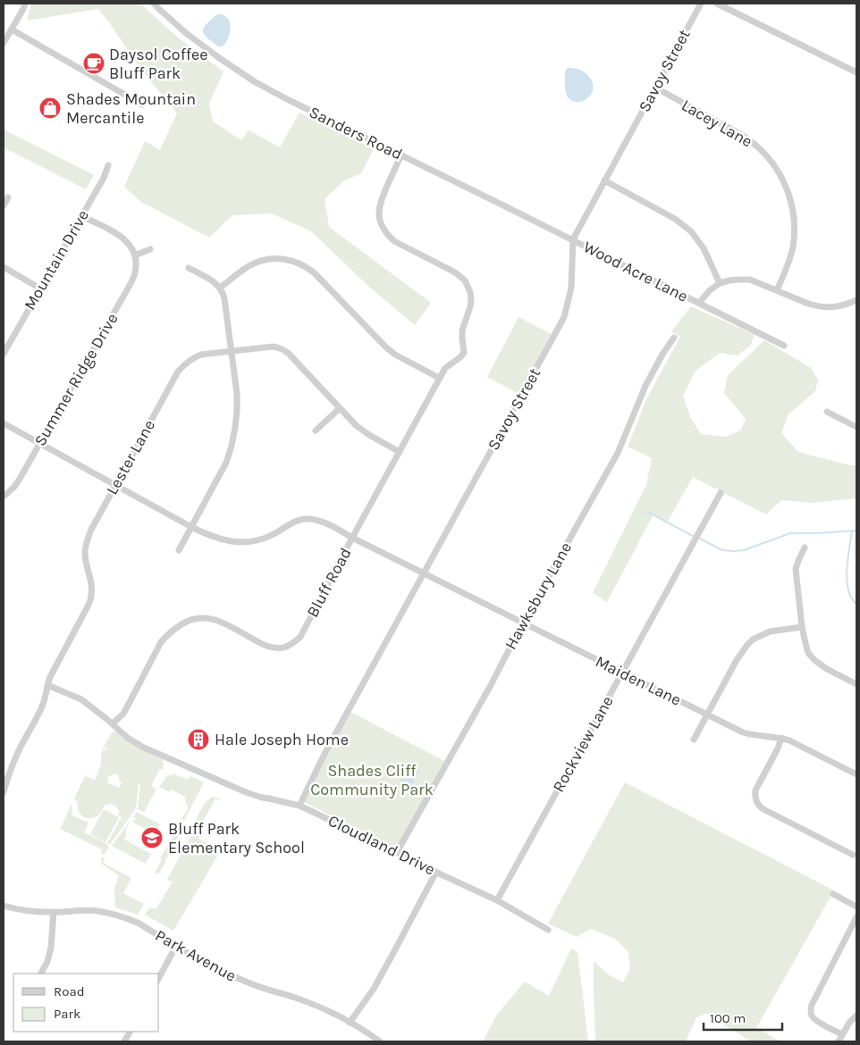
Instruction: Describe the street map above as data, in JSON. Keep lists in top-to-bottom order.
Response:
{
  "streets": {
    "street": [
      "Savoy Street",
      "Lacey Lane",
      "Sanders Road",
      "Mountain Drive",
      "Wood Acre Lane",
      "Summer Ridge Drive",
      "Lester Lane",
      "Bluff Road",
      "Hawksbury Lane",
      "Maiden Lane",
      "Rockview Lane",
      "Cloudland Drive",
      "Park Avenue"
    ]
  },
  "crossings": [
    ["Savoy Street", "Lacey Lane"],
    ["Savoy Street", "Sanders Road"],
    ["Savoy Street", "Wood Acre Lane"],
    ["Savoy Street", "Maiden Lane"],
    ["Savoy Street", "Cloudland Drive"],
    ["Sanders Road", "Wood Acre Lane"],
    ["Sanders Road", "Bluff Road"],
    ["Summer Ridge Drive", "Maiden Lane"],
    ["Lester Lane", "Bluff Road"],
    ["Lester Lane", "Maiden Lane"],
    ["Lester Lane", "Cloudland Drive"],
    ["Bluff Road", "Maiden Lane"],
    ["Bluff Road", "Cloudland Drive"],
    ["Hawksbury Lane", "Maiden Lane"],
    ["Hawksbury Lane", "Cloudland Drive"],
    ["Maiden Lane", "Rockview Lane"],
    ["Rockview Lane", "Cloudland Drive"]
  ],
  "parks": ["Shades Cliff Community Park"],
  "places": {
    "cafe": ["Daysol Coffee Bluff Park"],
    "shop": ["Shades Mountain Mercantile"],
    "building": ["Hale Joseph Home"],
    "school or university": ["Bluff Park Elementary School"]
  },
  "legend": ["Road", "Park"],
  "scale_bar": "100 m"
}
